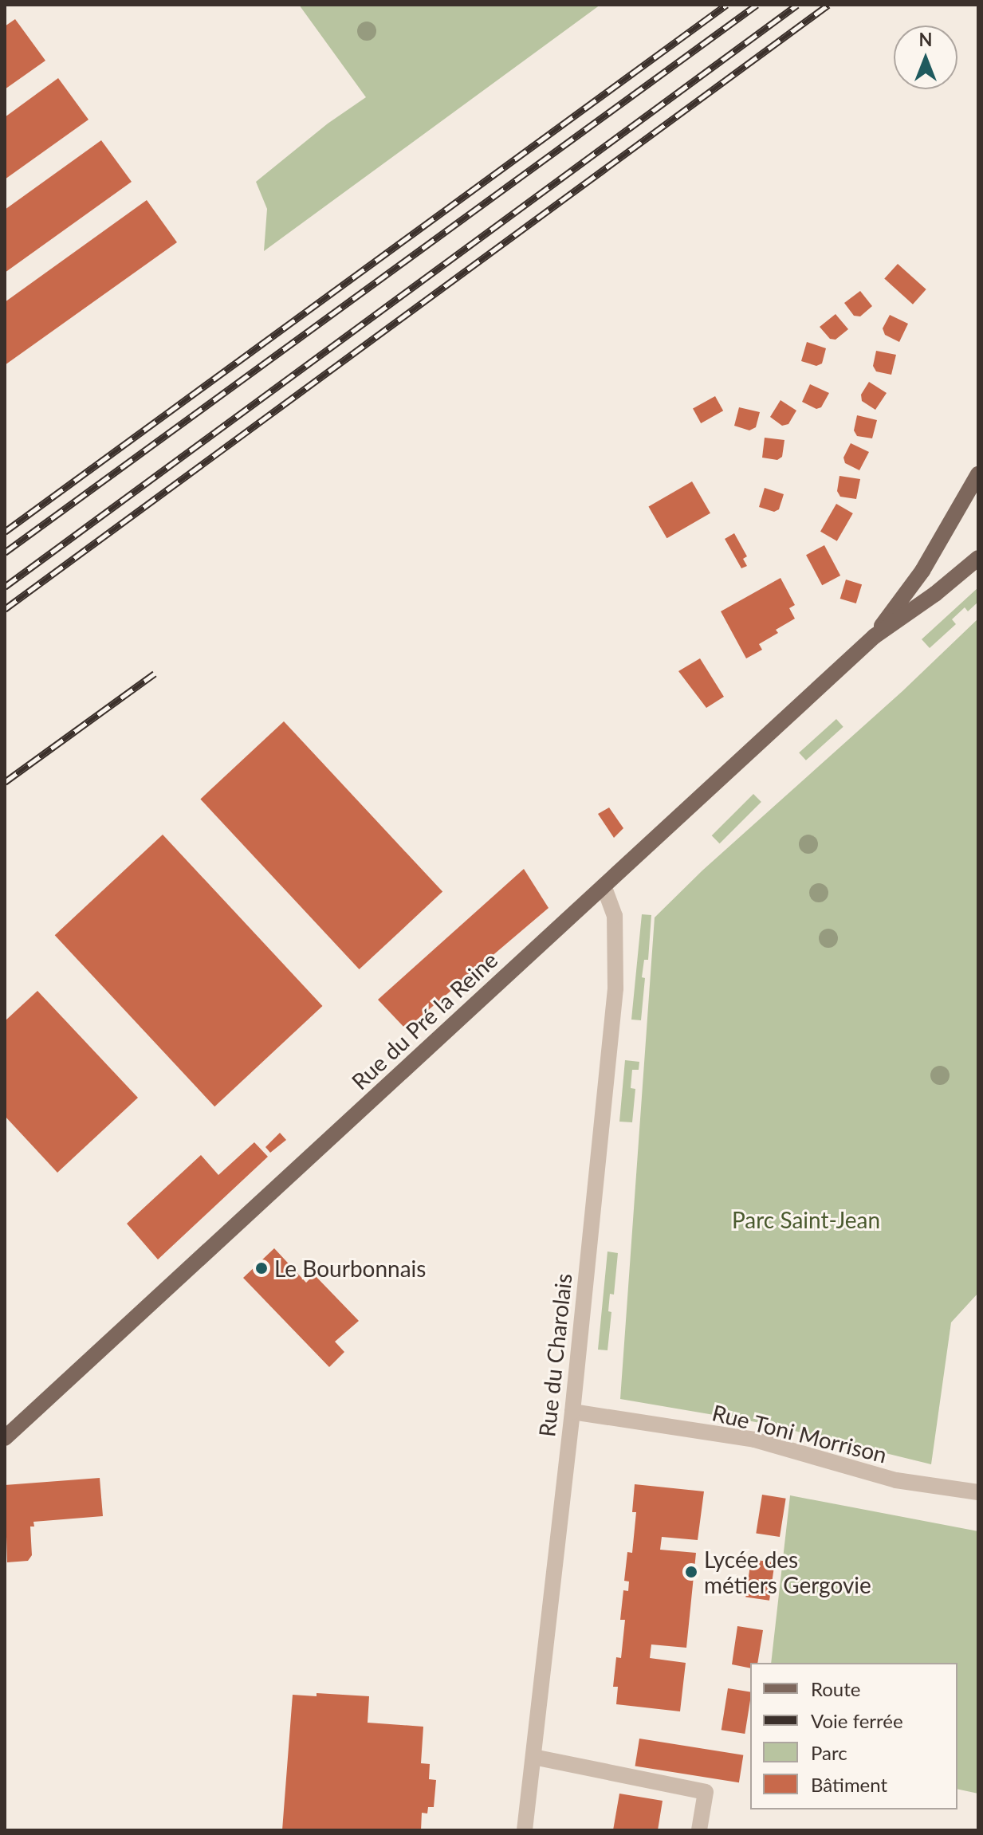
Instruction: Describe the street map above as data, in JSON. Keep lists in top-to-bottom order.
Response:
{
  "streets": {
    "main road": ["Rue du Pré la Reine"],
    "street": ["Rue du Charolais", "Rue Toni Morrison"]
  },
  "crossings": [
    ["Rue du Pré la Reine", "Rue du Charolais"],
    ["Rue du Charolais", "Rue Toni Morrison"]
  ],
  "parks": ["Parc Saint-Jean"],
  "places": ["Le Bourbonnais", "Lycée des métiers Gergovie"],
  "legend": [
    "Route",
    "Voie ferrée",
    "Parc",
    "Bâtiment"
  ],
  "north": "top"
}
